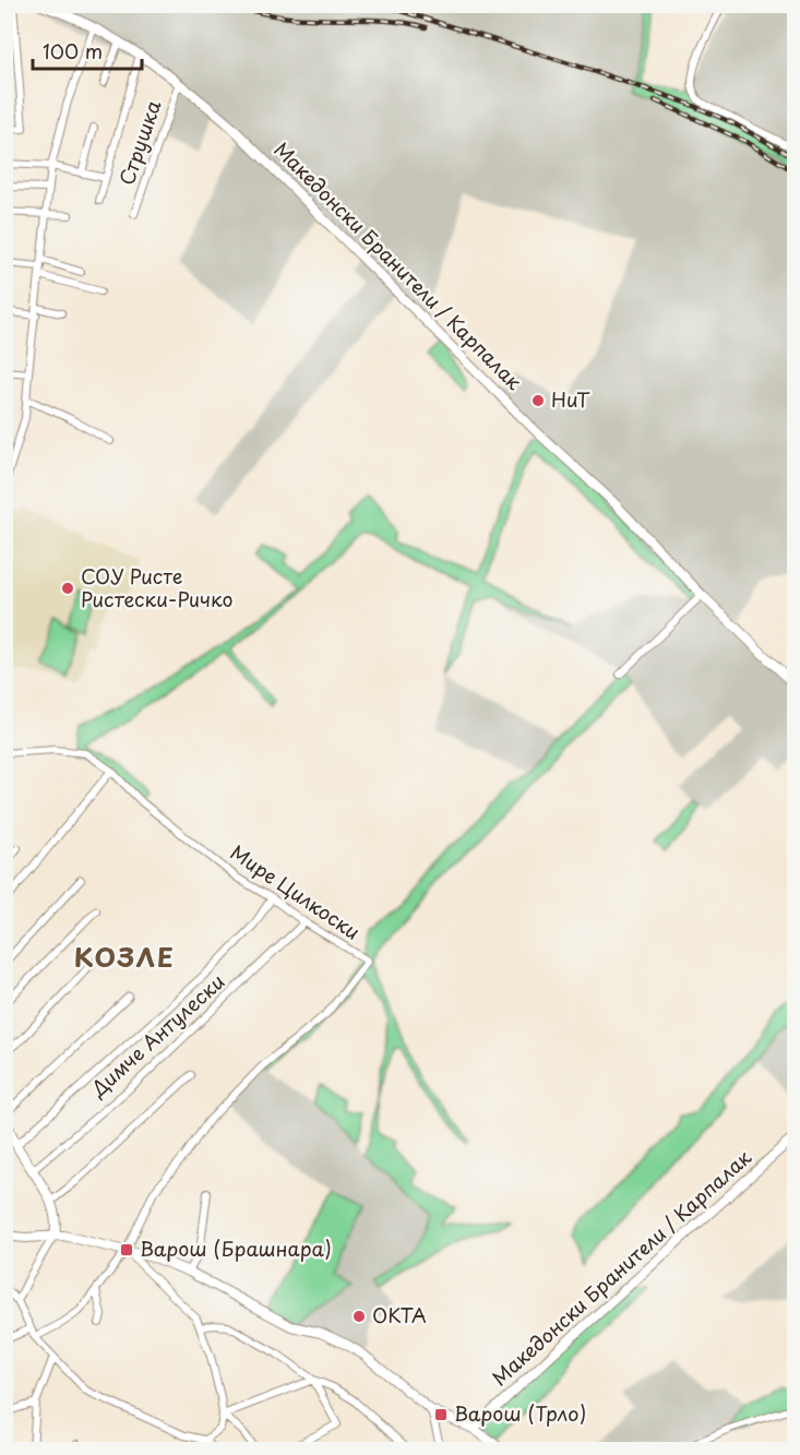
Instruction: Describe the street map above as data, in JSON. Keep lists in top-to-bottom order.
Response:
{
  "streets": {
    "main road": ["Македонски Бранители / Карпалак"],
    "street": ["Струшка", "Мире Цилкоски", "Димче Антулески"]
  },
  "crossings": [
    ["Струшка", "Македонски Бранители / Карпалак"],
    ["Мире Цилкоски", "Димче Антулески"]
  ],
  "districts": ["КОЗЛЕ"],
  "places": {
    "other": ["НиТ", "СОУ Ристе Ристески-Ричко", "ОКТА"],
    "transit": ["Варош (Брашнара)", "Варош (Трло)"]
  },
  "scale_bar": "100 m"
}
